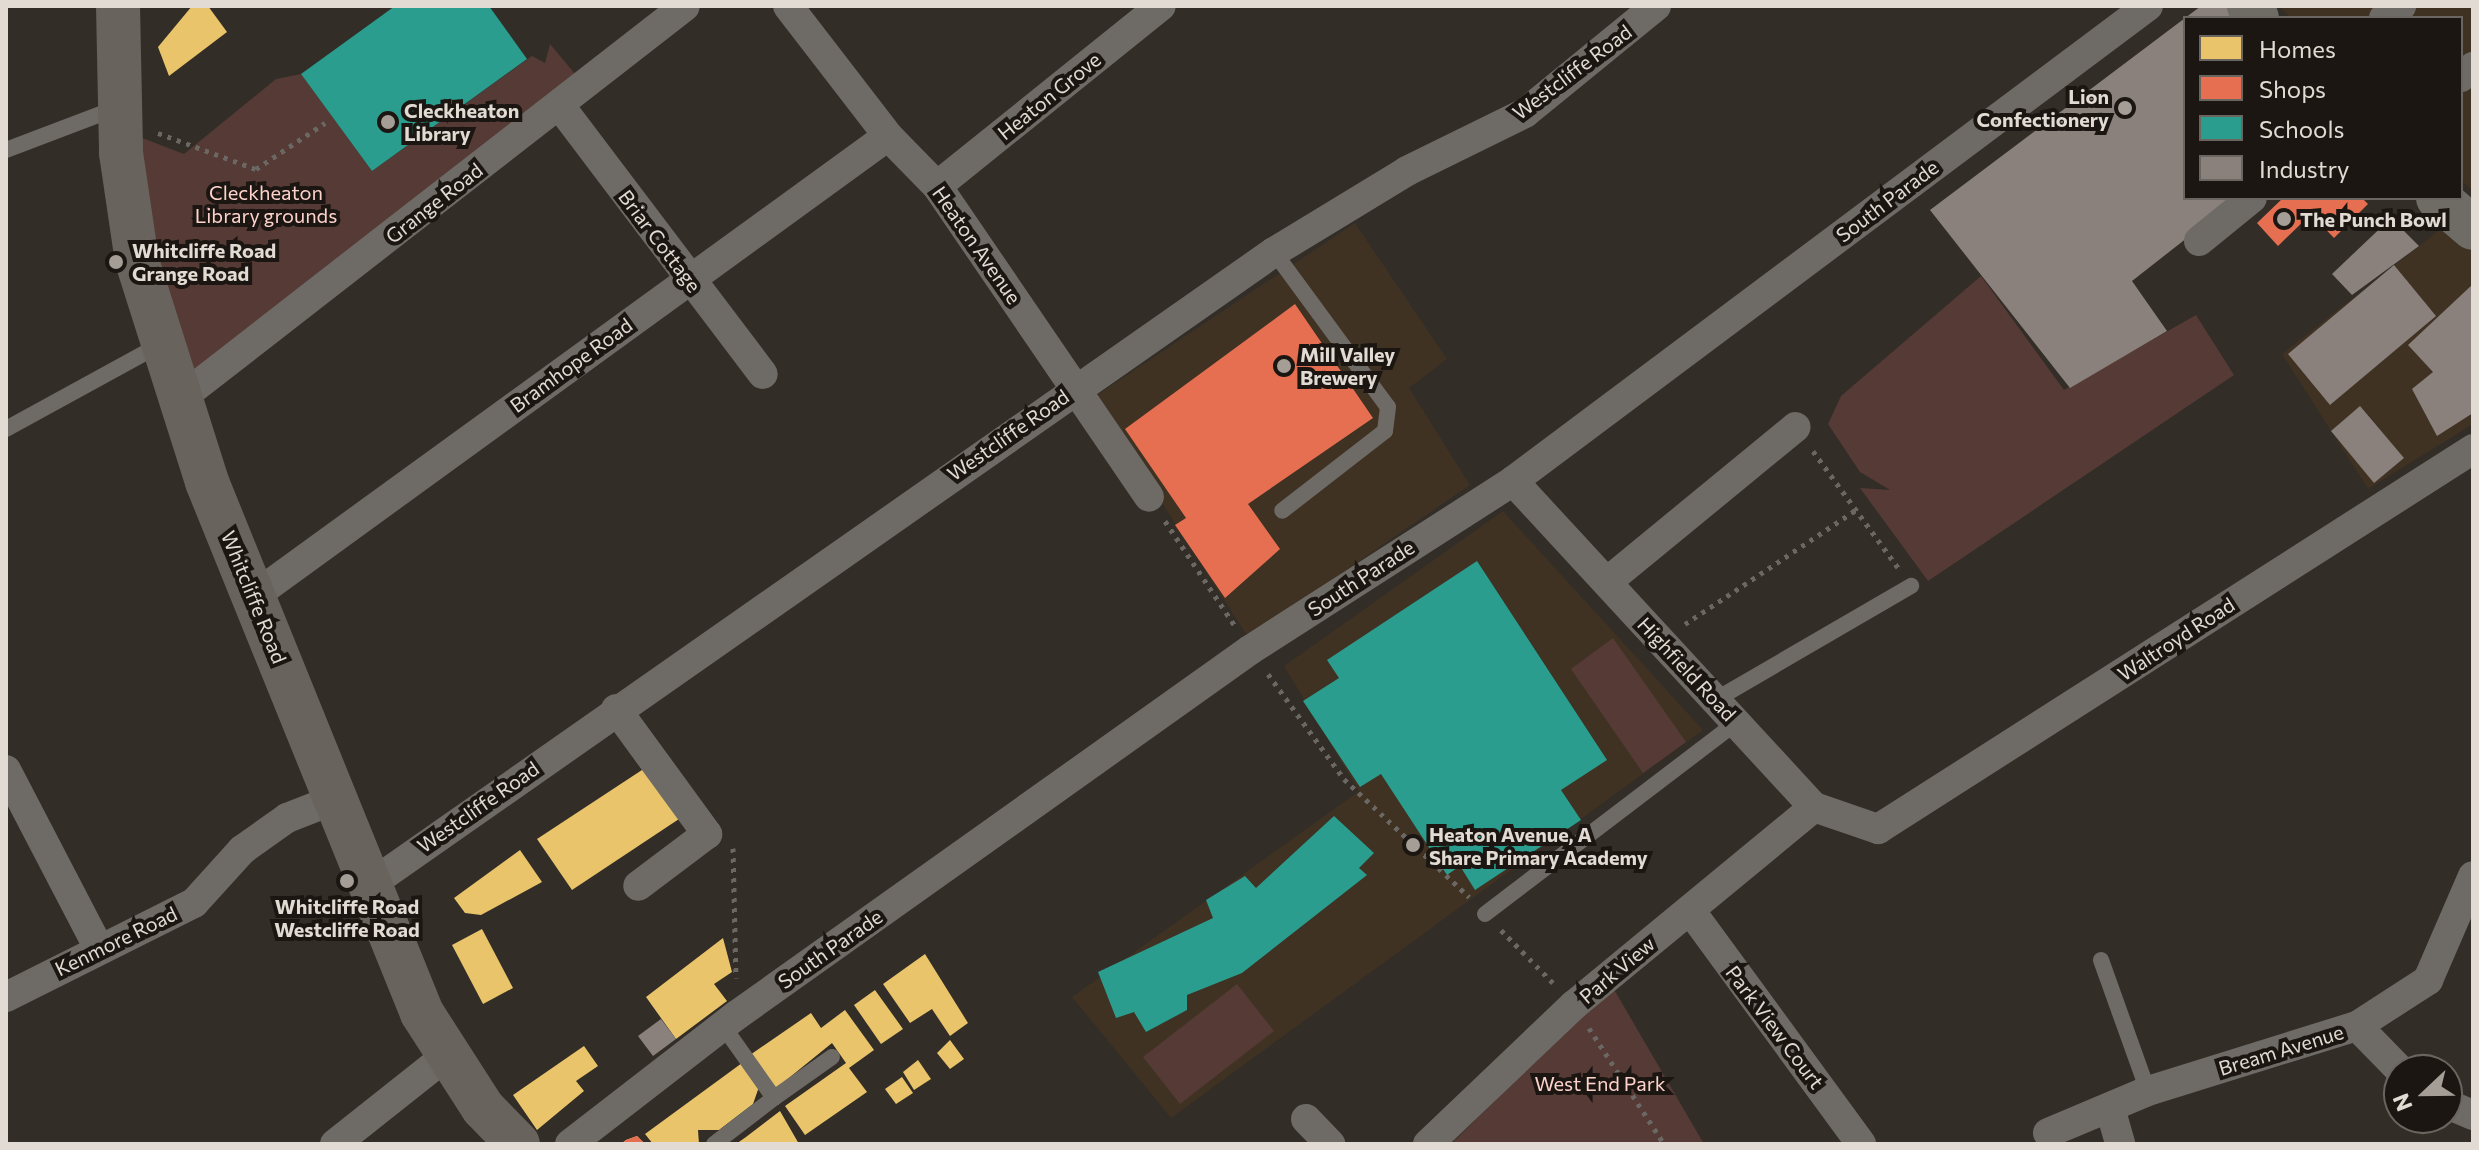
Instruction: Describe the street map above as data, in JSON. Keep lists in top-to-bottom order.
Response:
{
  "streets": {
    "main road": ["Whitcliffe Road"],
    "street": [
      "Westcliffe Road",
      "Heaton Grove",
      "South Parade",
      "Grange Road",
      "Briar Cottage",
      "Heaton Avenue",
      "Bramhope Road",
      "Waltroyd Road",
      "Highfield Road",
      "Kenmore Road",
      "Park View",
      "Park View Court",
      "Bream Avenue"
    ]
  },
  "crossings": [
    ["Westcliffe Road", "Heaton Avenue"],
    ["Westcliffe Road", "Whitcliffe Road"],
    ["Heaton Grove", "Heaton Avenue"],
    ["South Parade", "Highfield Road"],
    ["Grange Road", "Briar Cottage"],
    ["Grange Road", "Whitcliffe Road"],
    ["Briar Cottage", "Bramhope Road"],
    ["Heaton Avenue", "Bramhope Road"],
    ["Bramhope Road", "Whitcliffe Road"],
    ["Whitcliffe Road", "Kenmore Road"],
    ["Waltroyd Road", "Highfield Road"],
    ["Highfield Road", "Park View"],
    ["Park View", "Park View Court"]
  ],
  "parks": ["Cleckheaton Library grounds", "West End Park"],
  "places": [
    "Lion Confectionery",
    "Cleckheaton Library",
    "The Punch Bowl",
    "Whitcliffe Road Grange Road",
    "Mill Valley Brewery",
    "Heaton Avenue, A Share Primary Academy",
    "Whitcliffe Road Westcliffe Road"
  ],
  "legend": [
    "Homes",
    "Shops",
    "Schools",
    "Industry"
  ],
  "north": "left"
}
